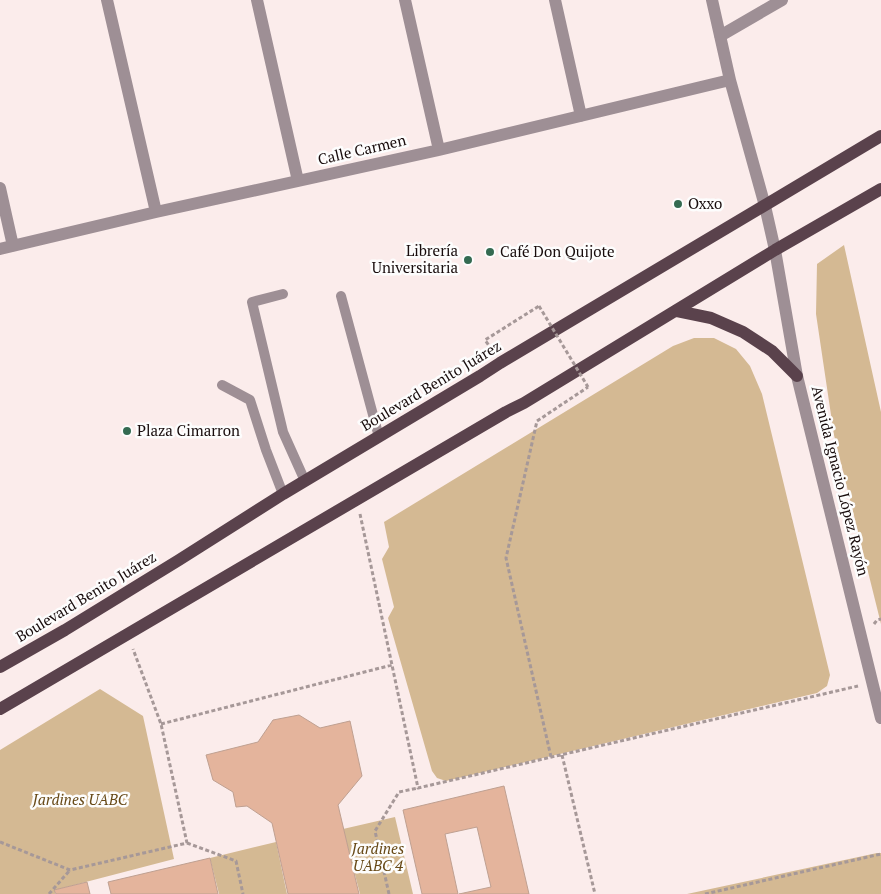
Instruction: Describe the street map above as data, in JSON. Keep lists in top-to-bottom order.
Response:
{
  "streets": {
    "main road": ["Boulevard Benito Juárez"],
    "street": ["Calle Carmen", "Avenida Ignacio López Rayón"]
  },
  "crossings": [
    ["Calle Carmen", "Avenida Ignacio López Rayón"],
    ["Boulevard Benito Juárez", "Avenida Ignacio López Rayón"]
  ],
  "parks": ["Jardines UABC", "Jardines UABC 4"],
  "places": [
    "Oxxo",
    "Café Don Quijote",
    "Librería Universitaria",
    "Plaza Cimarron"
  ]
}
